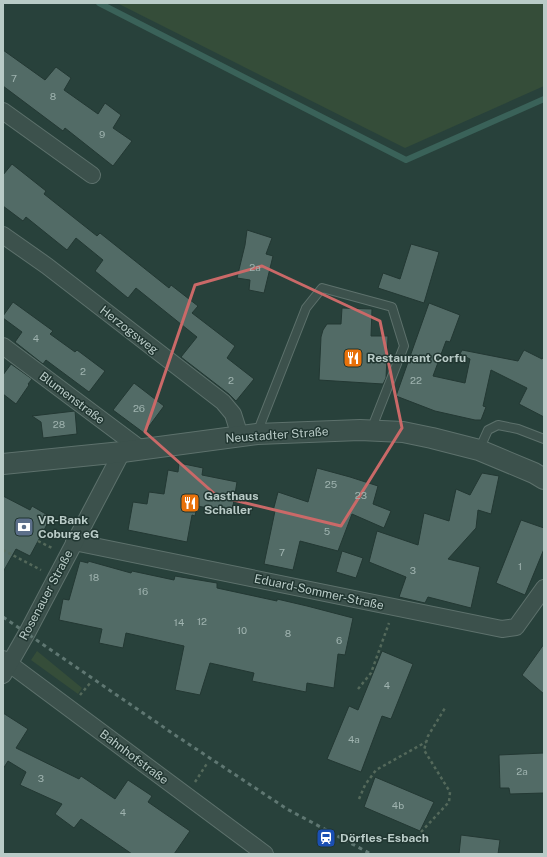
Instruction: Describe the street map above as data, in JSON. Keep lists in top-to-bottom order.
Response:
{
  "streets": {
    "street": [
      "Herzogsweg",
      "Blumenstraße",
      "Neustadter Straße",
      "Eduard-Sommer-Straße",
      "Rosenauer Straße",
      "Bahnhofstraße"
    ]
  },
  "crossings": [
    ["Herzogsweg", "Neustadter Straße"],
    ["Blumenstraße", "Neustadter Straße"],
    ["Blumenstraße", "Rosenauer Straße"],
    ["Neustadter Straße", "Rosenauer Straße"],
    ["Eduard-Sommer-Straße", "Rosenauer Straße"],
    ["Rosenauer Straße", "Bahnhofstraße"]
  ],
  "places": {
    "restaurant": ["Restaurant Corfu", "Gasthaus Schaller"],
    "bank": ["VR-Bank Coburg eG"],
    "station": ["Dörfles-Esbach"]
  },
  "house_numbers": [
    "7",
    "8",
    "9",
    "2a",
    "4",
    "2",
    "2",
    "22",
    "26",
    "28",
    "25",
    "23",
    "5",
    "7",
    "1",
    "3",
    "18",
    "16",
    "12",
    "14",
    "10",
    "8",
    "6",
    "4",
    "4a",
    "2a",
    "3",
    "4b",
    "4"
  ]
}
